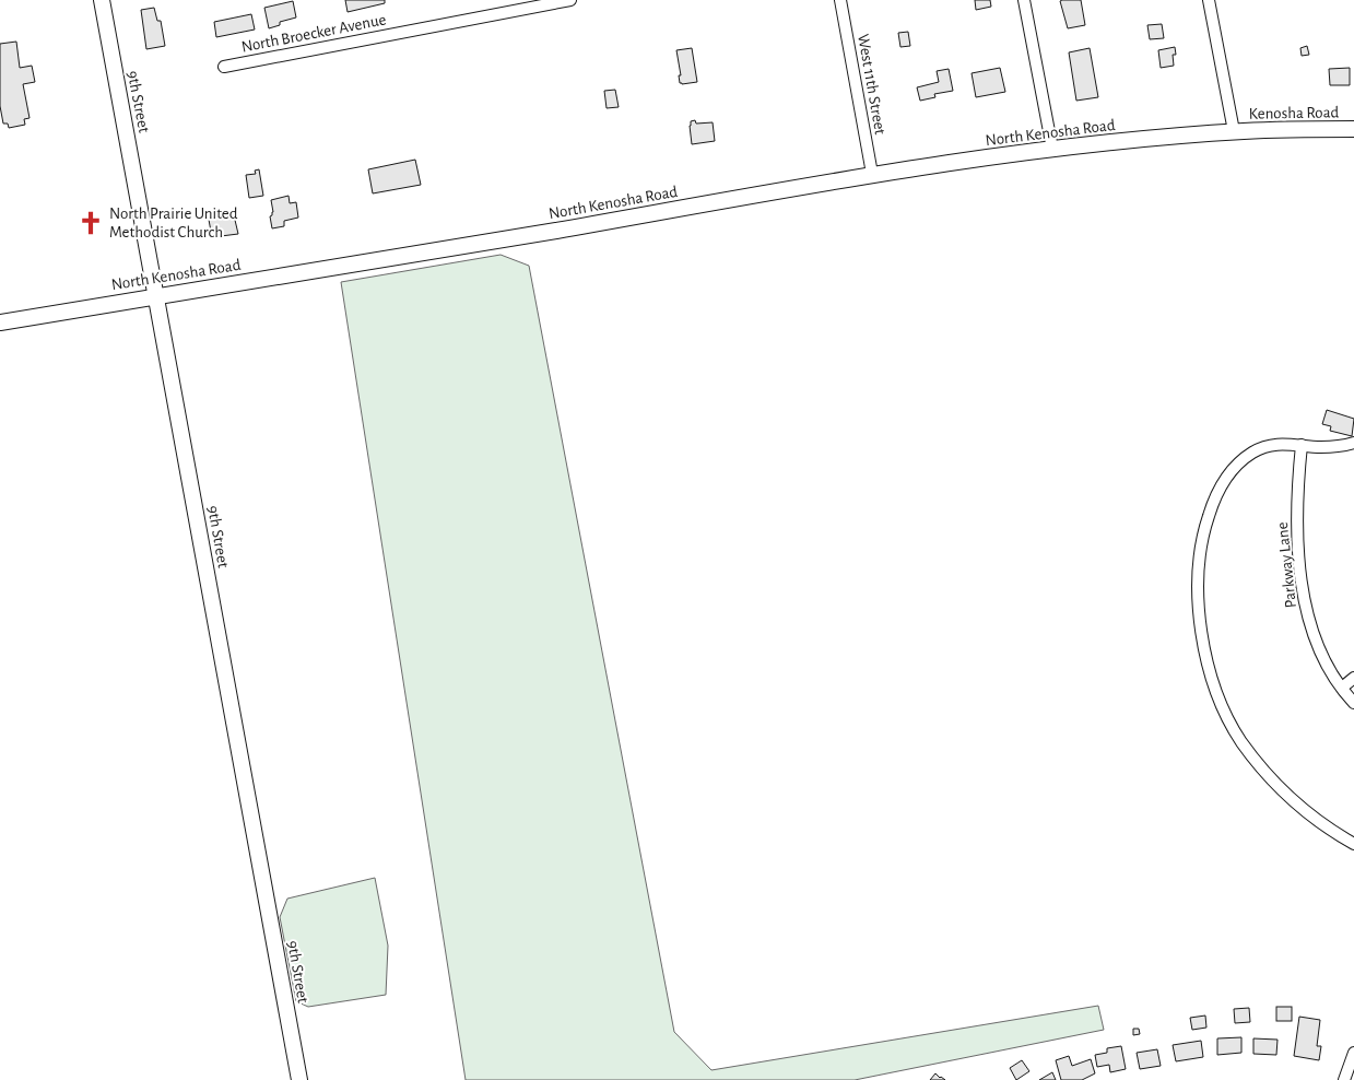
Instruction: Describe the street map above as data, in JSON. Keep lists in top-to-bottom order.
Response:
{
  "streets": {
    "street": [
      "North Broecker Avenue",
      "West 11th Street",
      "9th Street",
      "Kenosha Road",
      "North Kenosha Road",
      "Parkway Lane"
    ]
  },
  "crossings": [
    ["West 11th Street", "North Kenosha Road"],
    ["9th Street", "North Kenosha Road"],
    ["Kenosha Road", "North Kenosha Road"]
  ],
  "places": {
    "church": ["North Prairie United Methodist Church"]
  }
}
